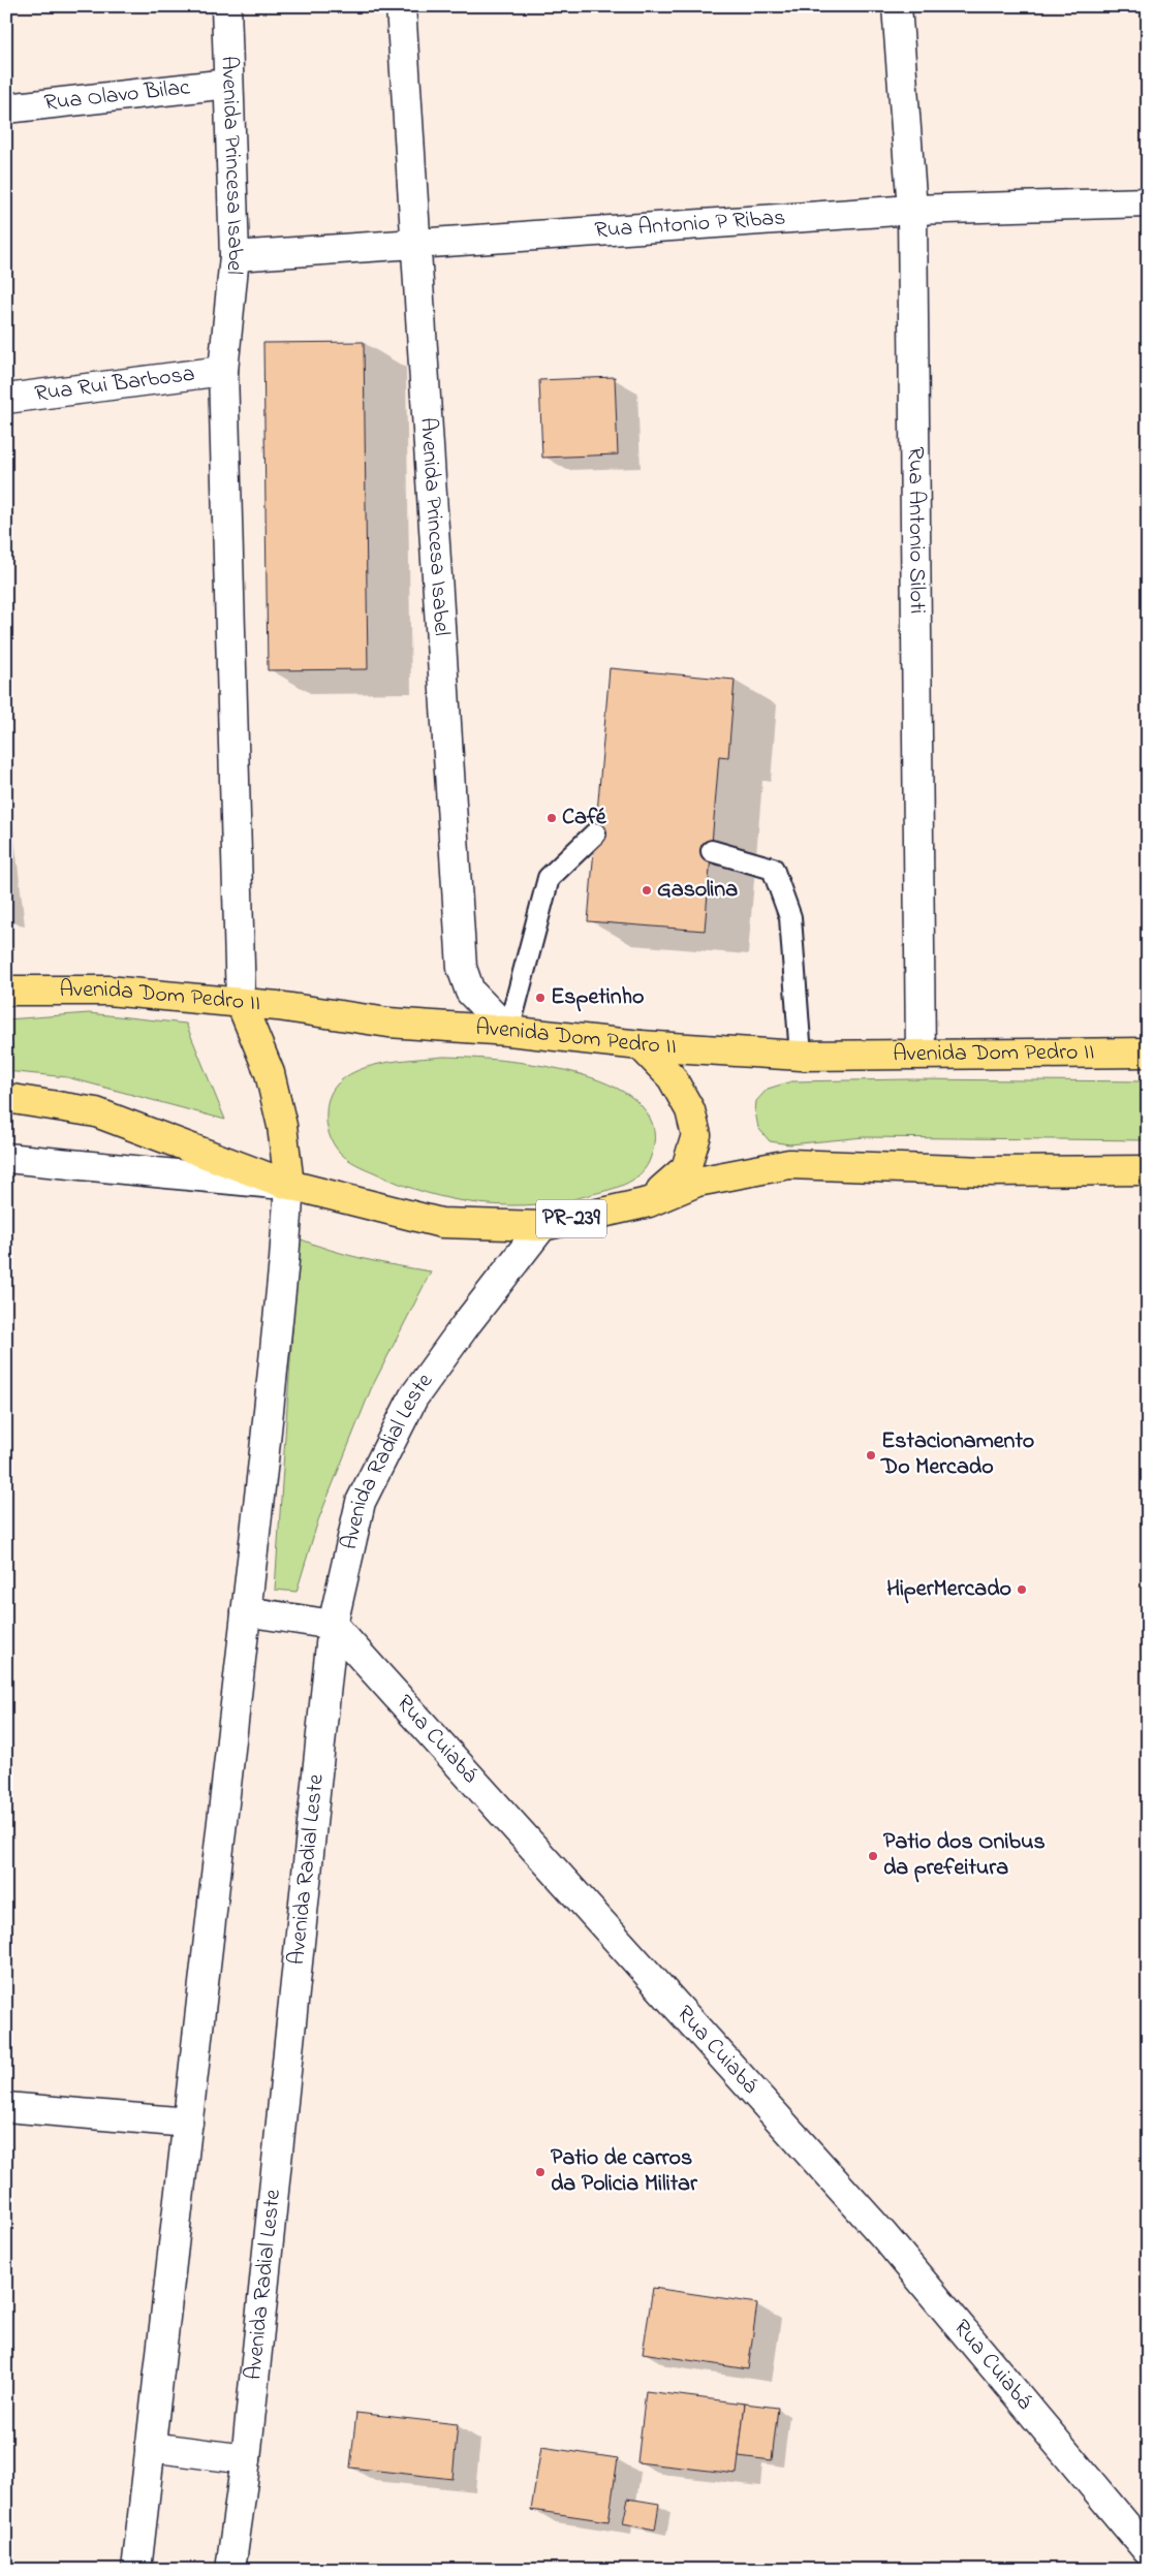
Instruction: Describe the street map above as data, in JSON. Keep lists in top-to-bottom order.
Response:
{
  "streets": {
    "main road": ["Avenida Dom Pedro II", "PR-239"],
    "street": [
      "Rua Olavo Bilac",
      "Avenida Princesa Isabel",
      "Rua Antonio P Ribas",
      "Rua Rui Barbosa",
      "Rua Antonio Siloti",
      "Avenida Radial Leste",
      "Rua Cuiabá"
    ]
  },
  "crossings": [
    ["Rua Olavo Bilac", "Avenida Princesa Isabel"],
    ["Avenida Princesa Isabel", "Rua Antonio P Ribas"],
    ["Avenida Princesa Isabel", "Rua Rui Barbosa"],
    ["Avenida Princesa Isabel", "Avenida Dom Pedro II"],
    ["Rua Antonio P Ribas", "Rua Antonio Siloti"],
    ["Rua Antonio Siloti", "Avenida Dom Pedro II"],
    ["PR-239", "Avenida Radial Leste"],
    ["Avenida Radial Leste", "Rua Cuiabá"]
  ],
  "places": [
    "Café",
    "Gasolina",
    "Espetinho",
    "Estacionamento Do Mercado",
    "HiperMercado",
    "Patio dos Onibus da prefeitura",
    "Patio de carros da Policia Militar"
  ]
}
